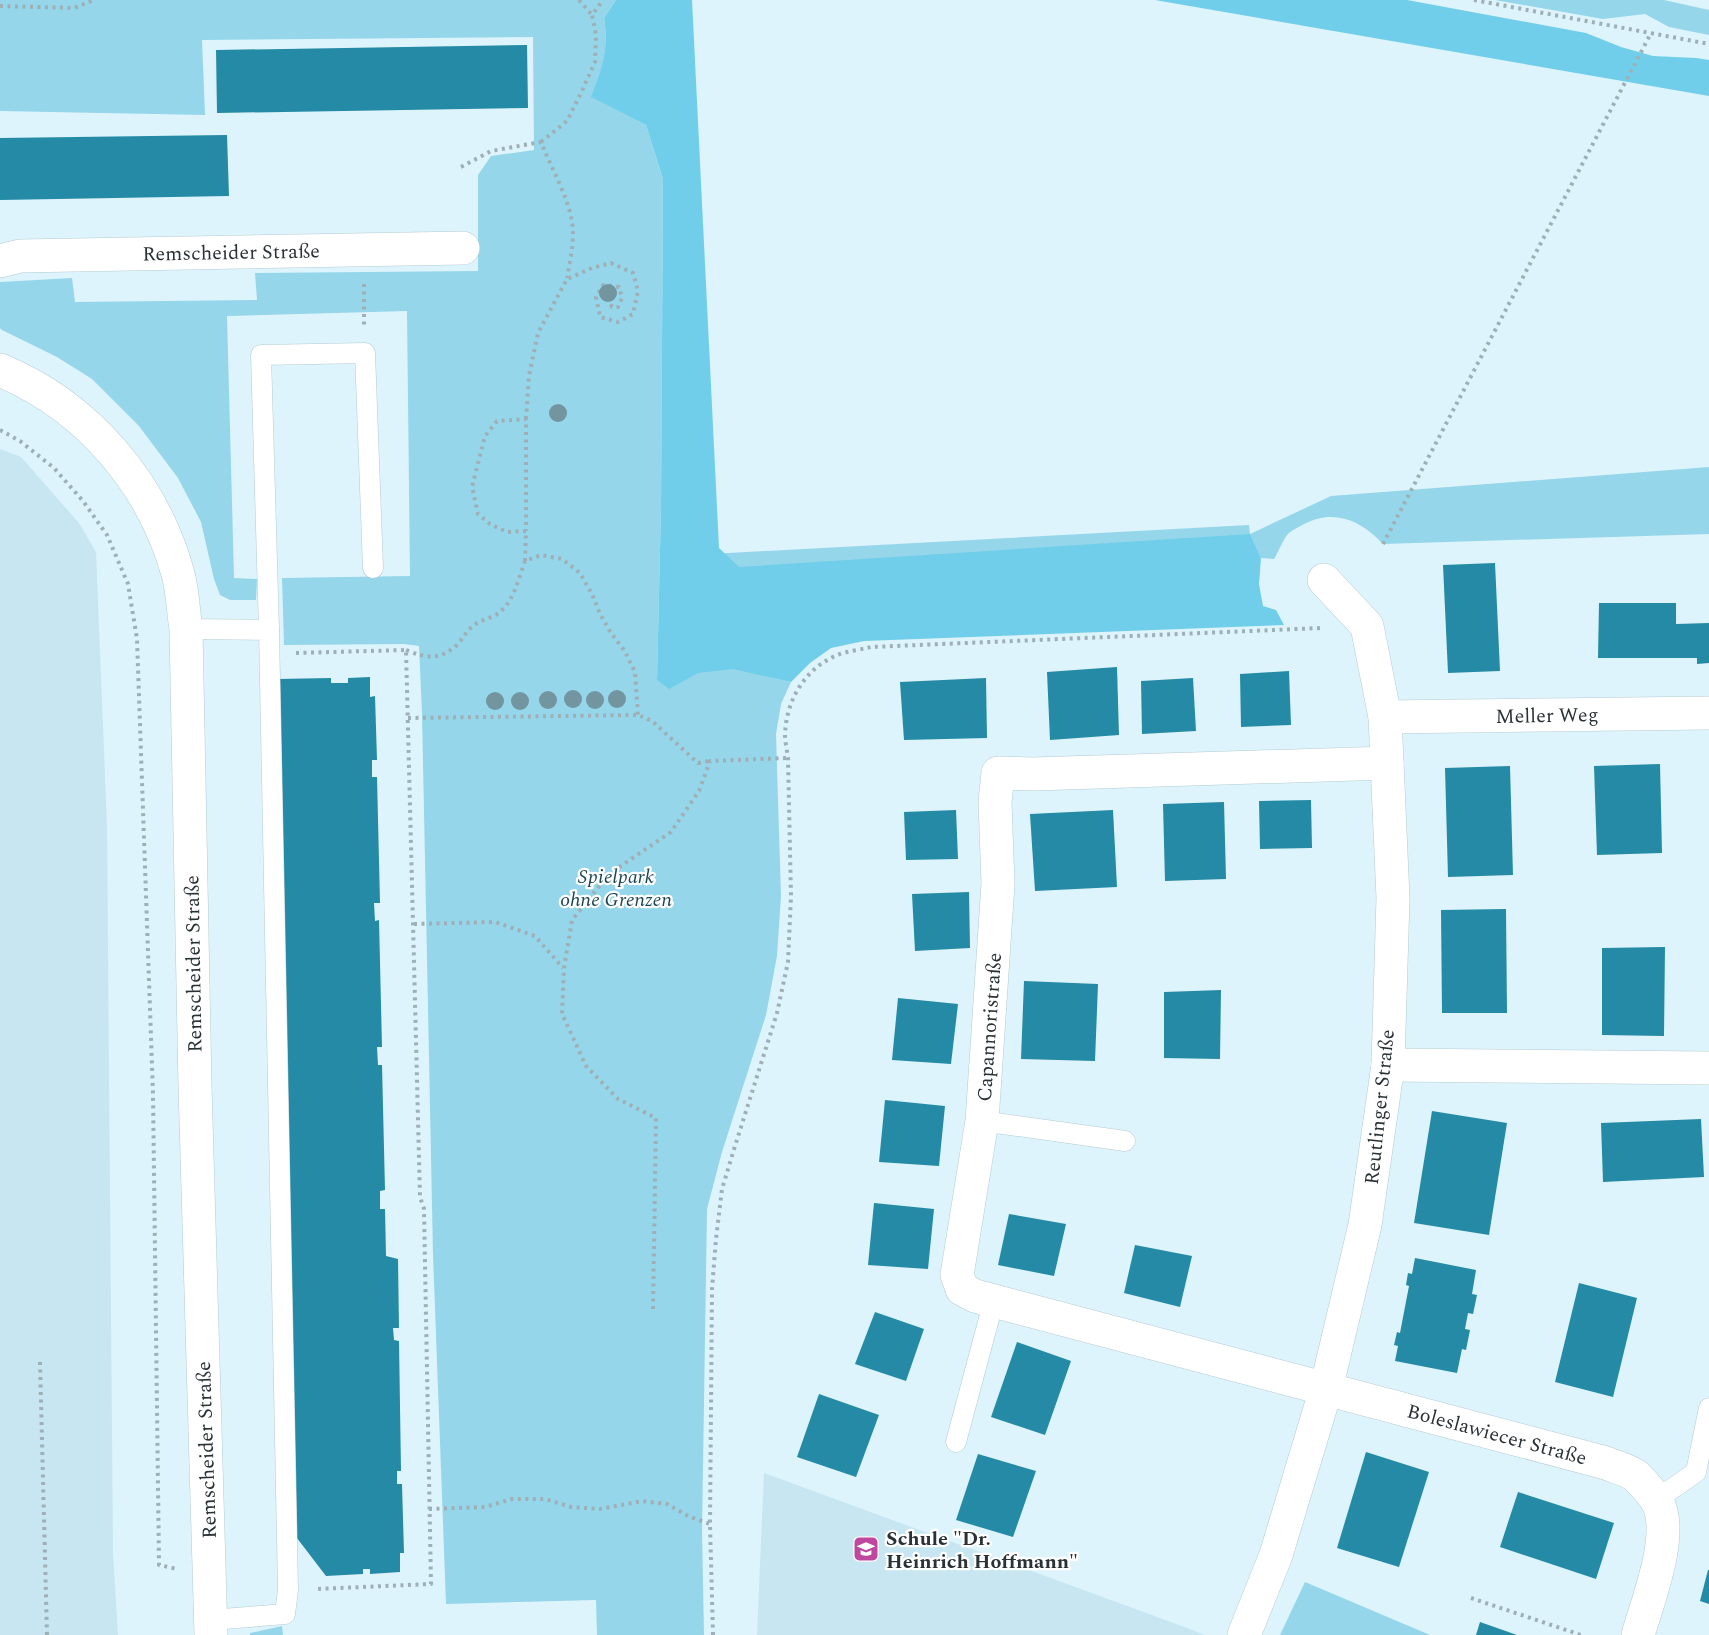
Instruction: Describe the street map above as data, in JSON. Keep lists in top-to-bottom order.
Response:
{
  "streets": {
    "street": [
      "Remscheider Straße",
      "Meller Weg",
      "Capannoristraße",
      "Reutlinger Straße",
      "Boleslawiecer Straße"
    ]
  },
  "crossings": [
    ["Meller Weg", "Reutlinger Straße"],
    ["Capannoristraße", "Reutlinger Straße"],
    ["Capannoristraße", "Boleslawiecer Straße"],
    ["Reutlinger Straße", "Boleslawiecer Straße"]
  ],
  "parks": ["Spielpark ohne Grenzen"],
  "places": {
    "school or university": ["Schule \"Dr. Heinrich Hoffmann\""]
  }
}
